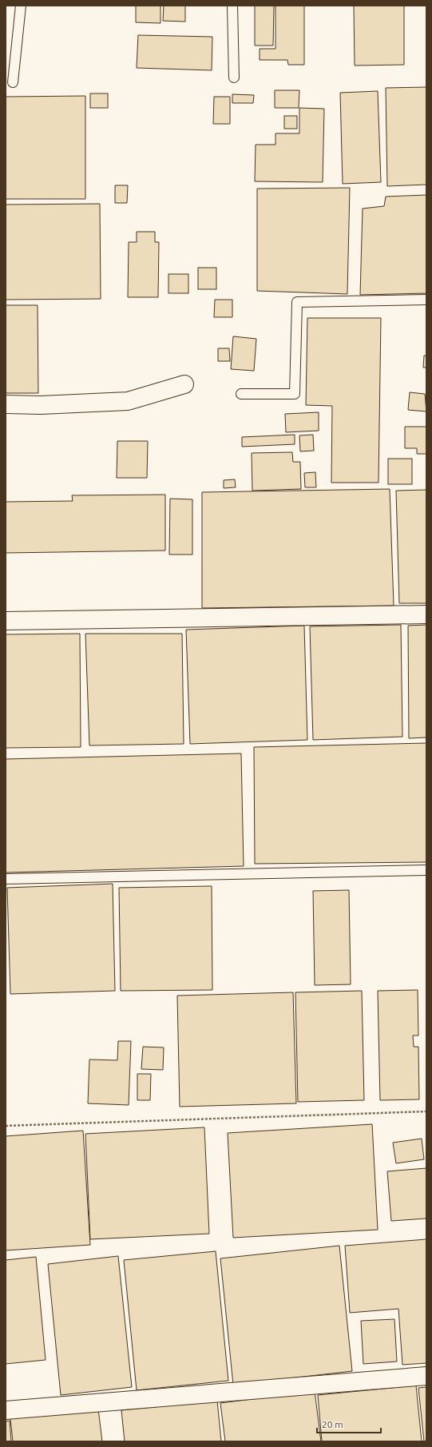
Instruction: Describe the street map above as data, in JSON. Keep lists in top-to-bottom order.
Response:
{
  "scale_bar": "20 m"
}
